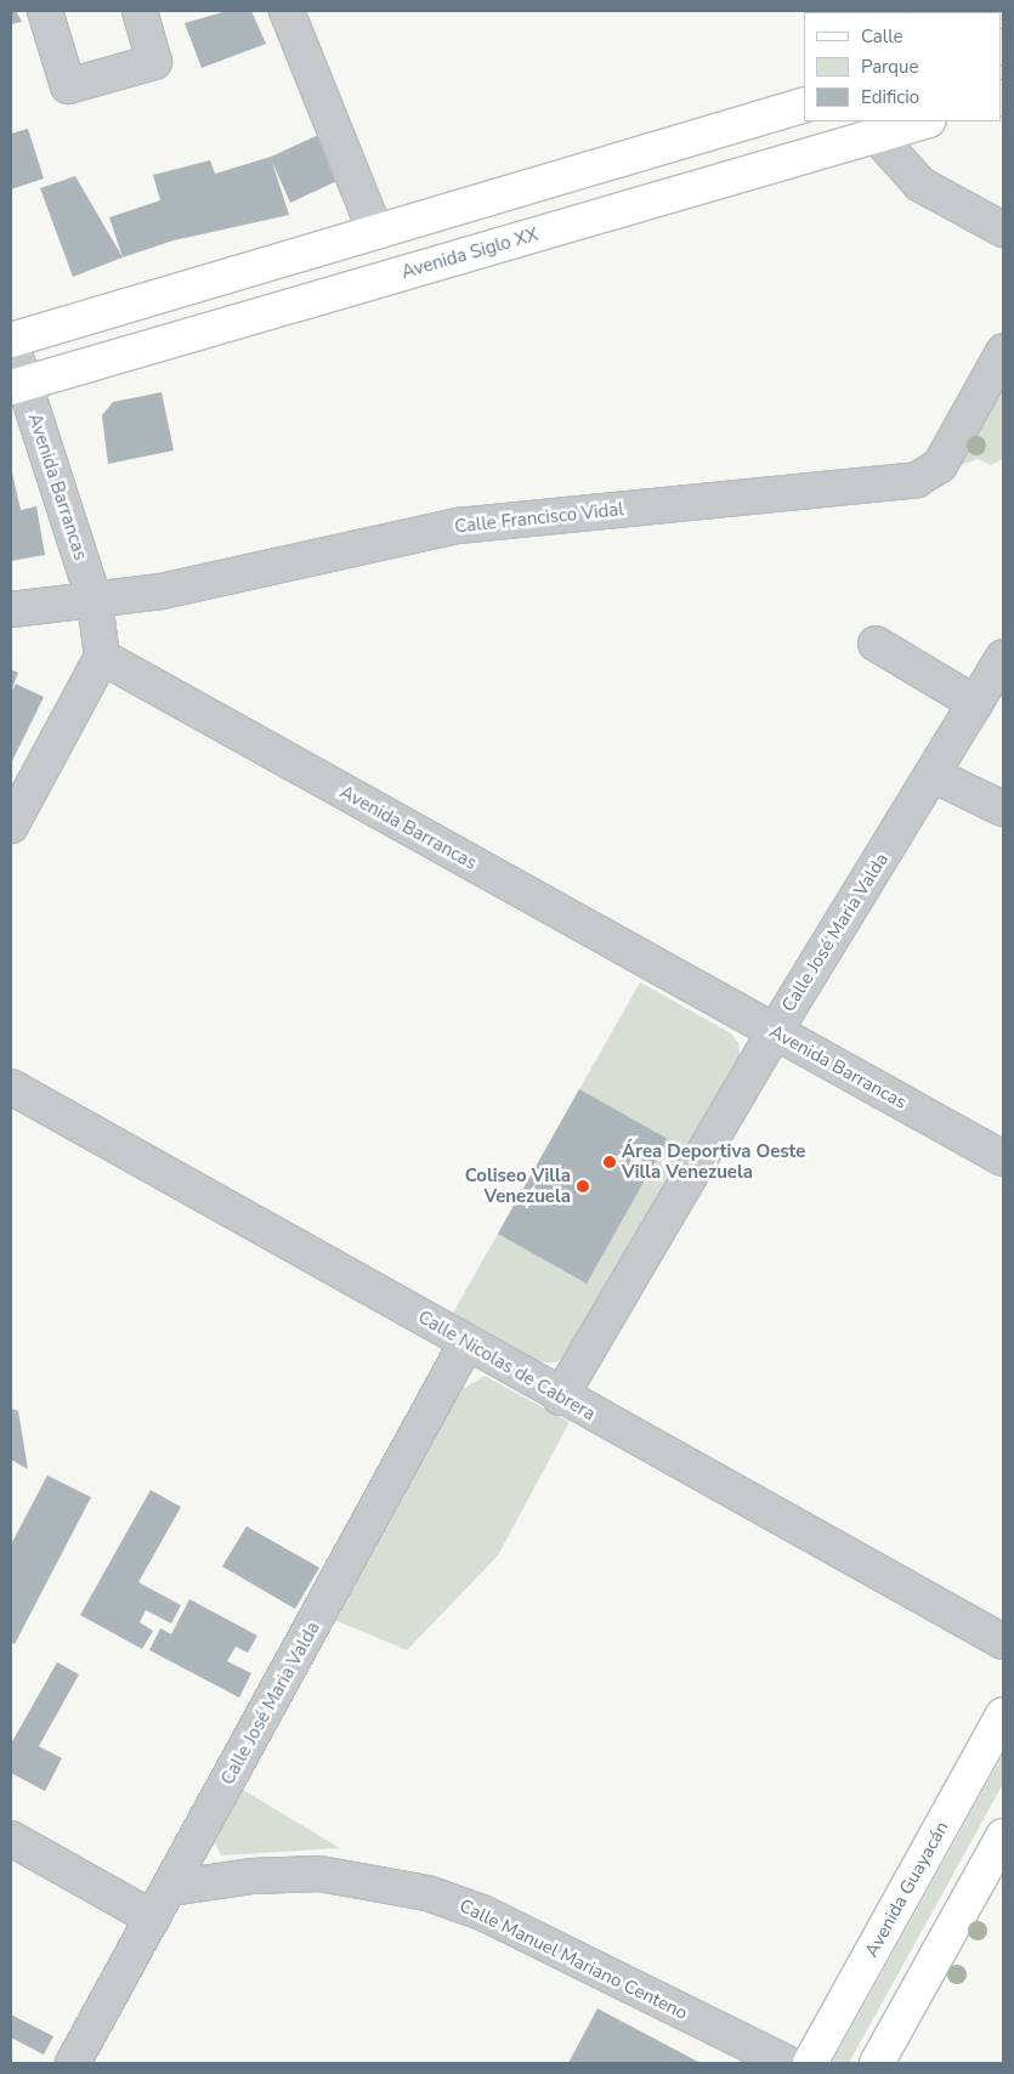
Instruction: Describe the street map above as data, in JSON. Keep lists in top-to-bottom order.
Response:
{
  "streets": {
    "main road": ["Avenida Siglo XX", "Avenida Guayacán"],
    "street": [
      "Avenida Barrancas",
      "Calle Francisco Vidal",
      "Calle José Maria Valda",
      "Calle Nicolas de Cabrera",
      "Calle Manuel Mariano Centeno"
    ]
  },
  "crossings": [
    ["Avenida Siglo XX", "Avenida Barrancas"],
    ["Avenida Barrancas", "Calle Francisco Vidal"],
    ["Avenida Barrancas", "Calle José Maria Valda"],
    ["Calle José Maria Valda", "Calle Nicolas de Cabrera"],
    ["Calle José Maria Valda", "Calle Manuel Mariano Centeno"]
  ],
  "places": ["Área Deportiva Oeste Villa Venezuela", "Coliseo Villa Venezuela"],
  "legend": ["Calle", "Parque", "Edificio"]
}
